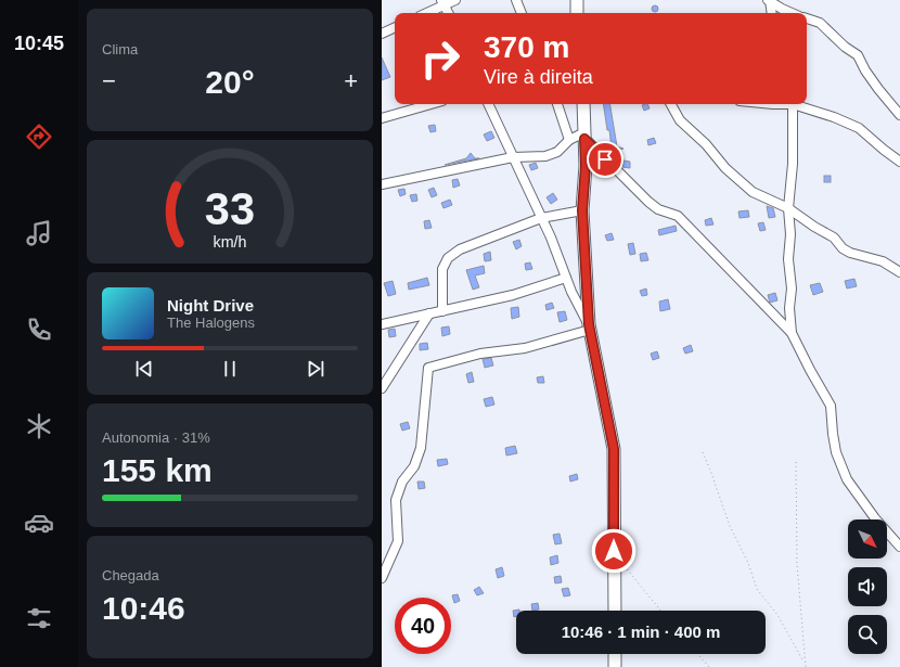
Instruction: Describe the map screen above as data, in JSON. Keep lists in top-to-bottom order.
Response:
{
  "north": "bottom right",
  "page": {
    "tabs": "10:45",
    "tile": [
      "Clima",
      ["Autonomia · 31%", "155 km"],
      ["Chegada", "10:46"]
    ],
    "turn": ["370 m", "Vire à direita"],
    "heat": ["−", "20°", "+"],
    "song": ["Night Drive", "The Halogens"],
    "limit": "40",
    "trip": "10:46 · 1 min · 400 m",
    "gauge": ["33", "km/h"]
  }
}
